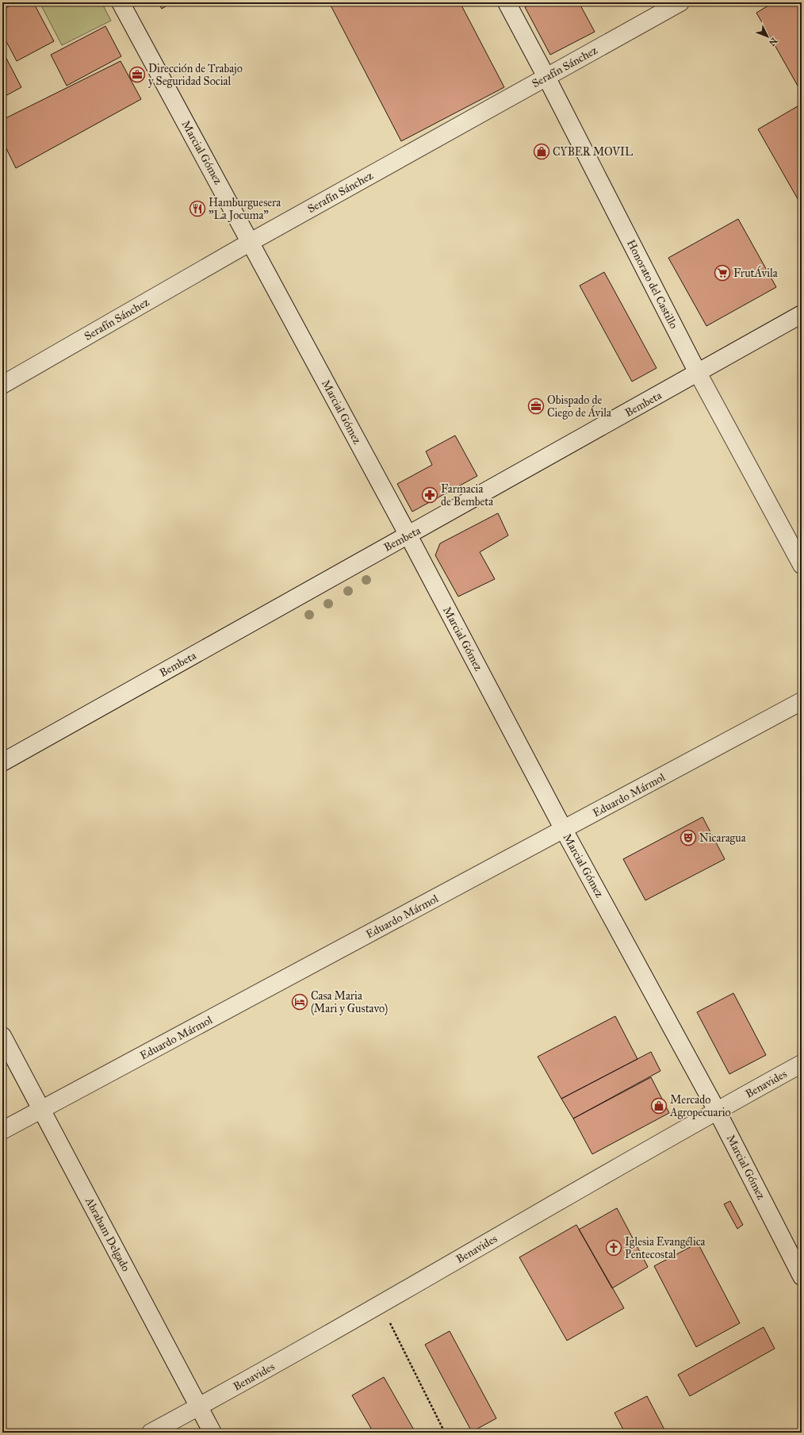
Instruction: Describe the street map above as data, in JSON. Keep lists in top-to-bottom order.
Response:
{
  "streets": {
    "street": [
      "Serafín Sánchez",
      "Marcial Gómez",
      "Honorato del Castillo",
      "Bembeta",
      "Eduardo Mármol",
      "Benavides",
      "Abraham Delgado"
    ]
  },
  "crossings": [
    ["Serafín Sánchez", "Marcial Gómez"],
    ["Serafín Sánchez", "Honorato del Castillo"],
    ["Marcial Gómez", "Bembeta"],
    ["Marcial Gómez", "Eduardo Mármol"],
    ["Marcial Gómez", "Benavides"],
    ["Honorato del Castillo", "Bembeta"],
    ["Eduardo Mármol", "Abraham Delgado"],
    ["Benavides", "Abraham Delgado"]
  ],
  "places": {
    "office": ["Dirección de Trabajo y Seguridad Social", "Obispado de Ciego de Ávila"],
    "shop": ["CYBER MOVIL", "Mercado Agropecuario"],
    "restaurant": ["Hamburguesera \"La Jocuma\""],
    "supermarket": ["FrutÁvila"],
    "pharmacy": ["Farmacia de Bembeta"],
    "theatre": ["Nicaragua"],
    "hotel": ["Casa Maria (Mari y Gustavo)"],
    "church": ["Iglesia Evangélica Pentecostal"]
  },
  "north": "bottom right"
}
